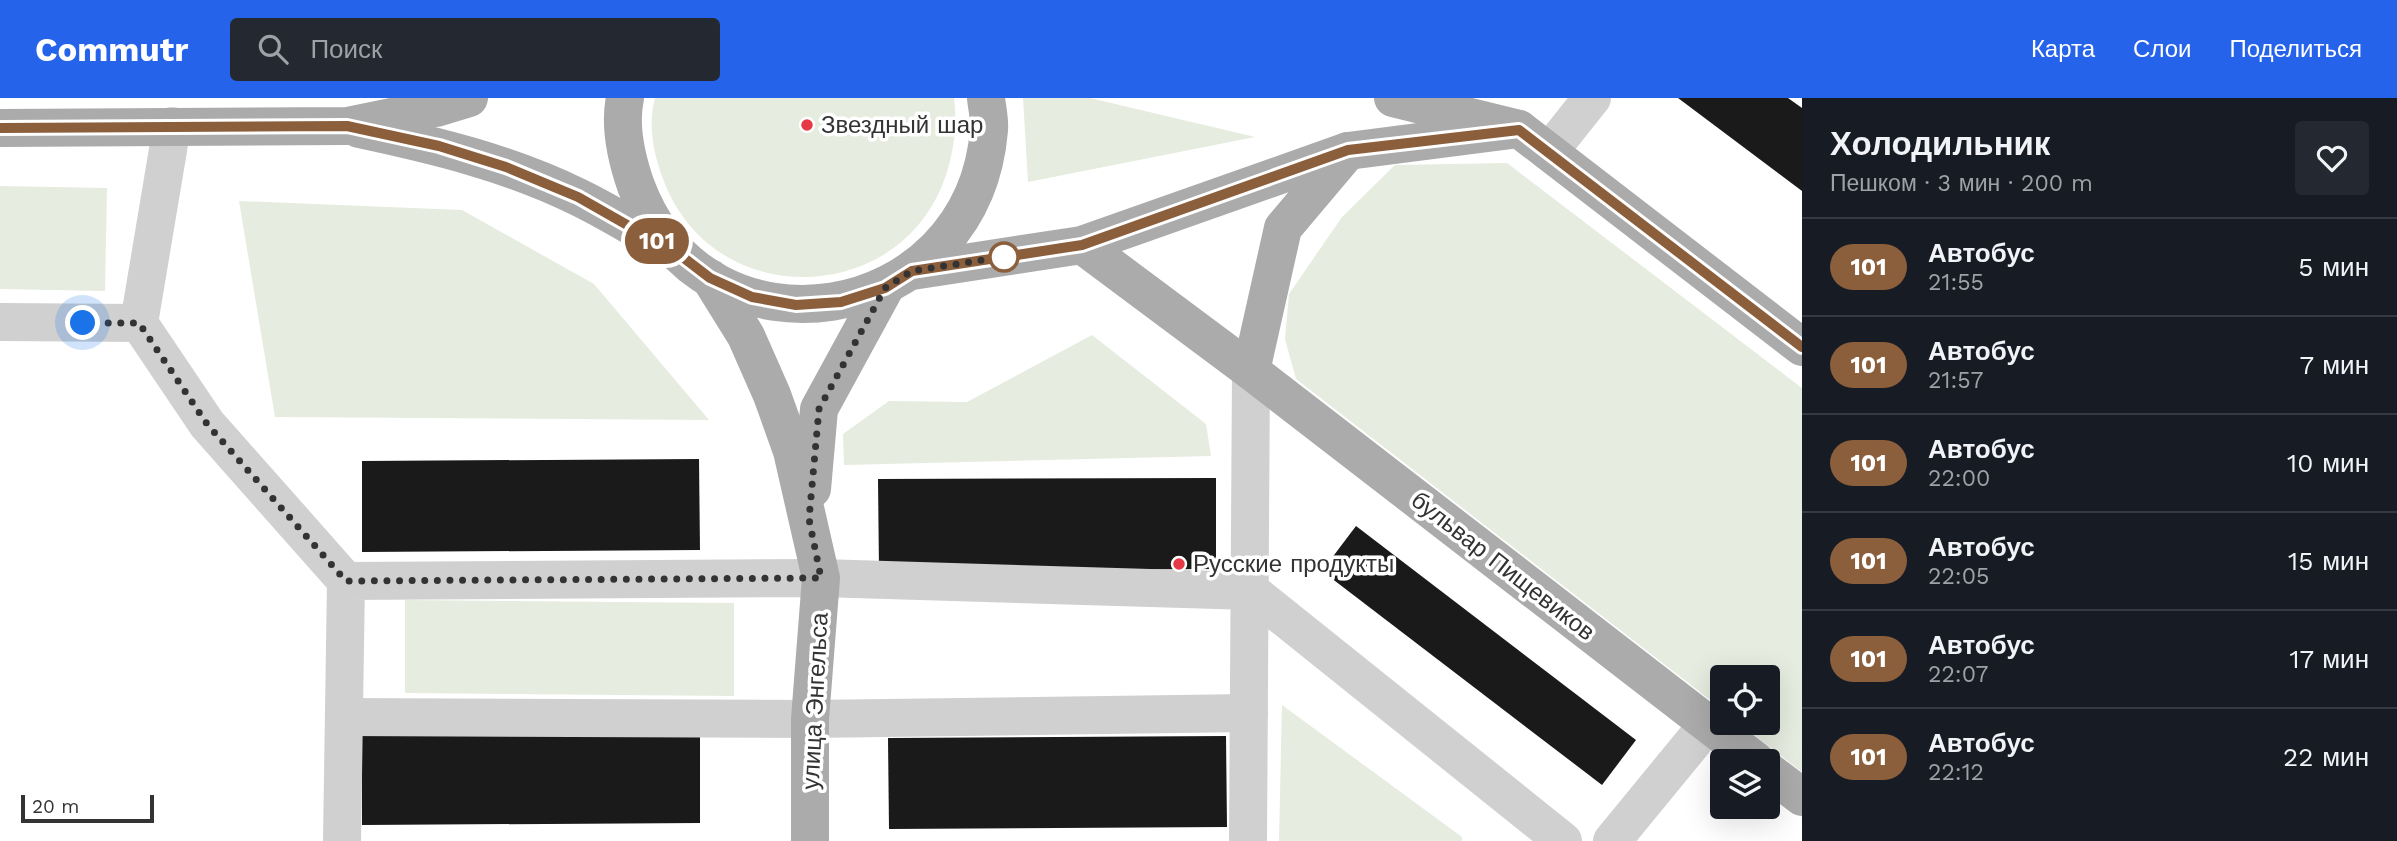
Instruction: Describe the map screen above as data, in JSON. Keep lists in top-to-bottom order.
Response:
{
  "streets": {
    "main road": ["бульвар Пищевиков", "улица Энгельса"]
  },
  "places": ["Звездный шар", "Русские продукты"],
  "lines": ["bus line 101"],
  "scale_bar": "20 m",
  "page": {
    "header": "Commutr",
    "search": "Поиск",
    "nav": ["Карта", "Слои", "Поделиться"],
    "on_map": "101",
    "heading": ["Холодильник", "Пешком · 3 мин · 200 m"],
    "list": [
      {
        "mark": "101",
        "name": "Автобус",
        "note": "21:55",
        "value": "5 мин"
      },
      {
        "mark": "101",
        "name": "Автобус",
        "note": "21:57",
        "value": "7 мин"
      },
      {
        "mark": "101",
        "name": "Автобус",
        "note": "22:00",
        "value": "10 мин"
      },
      {
        "mark": "101",
        "name": "Автобус",
        "note": "22:05",
        "value": "15 мин"
      },
      {
        "mark": "101",
        "name": "Автобус",
        "note": "22:07",
        "value": "17 мин"
      },
      {
        "mark": "101",
        "name": "Автобус",
        "note": "22:12",
        "value": "22 мин"
      }
    ],
    "scale": "20 m"
  }
}
